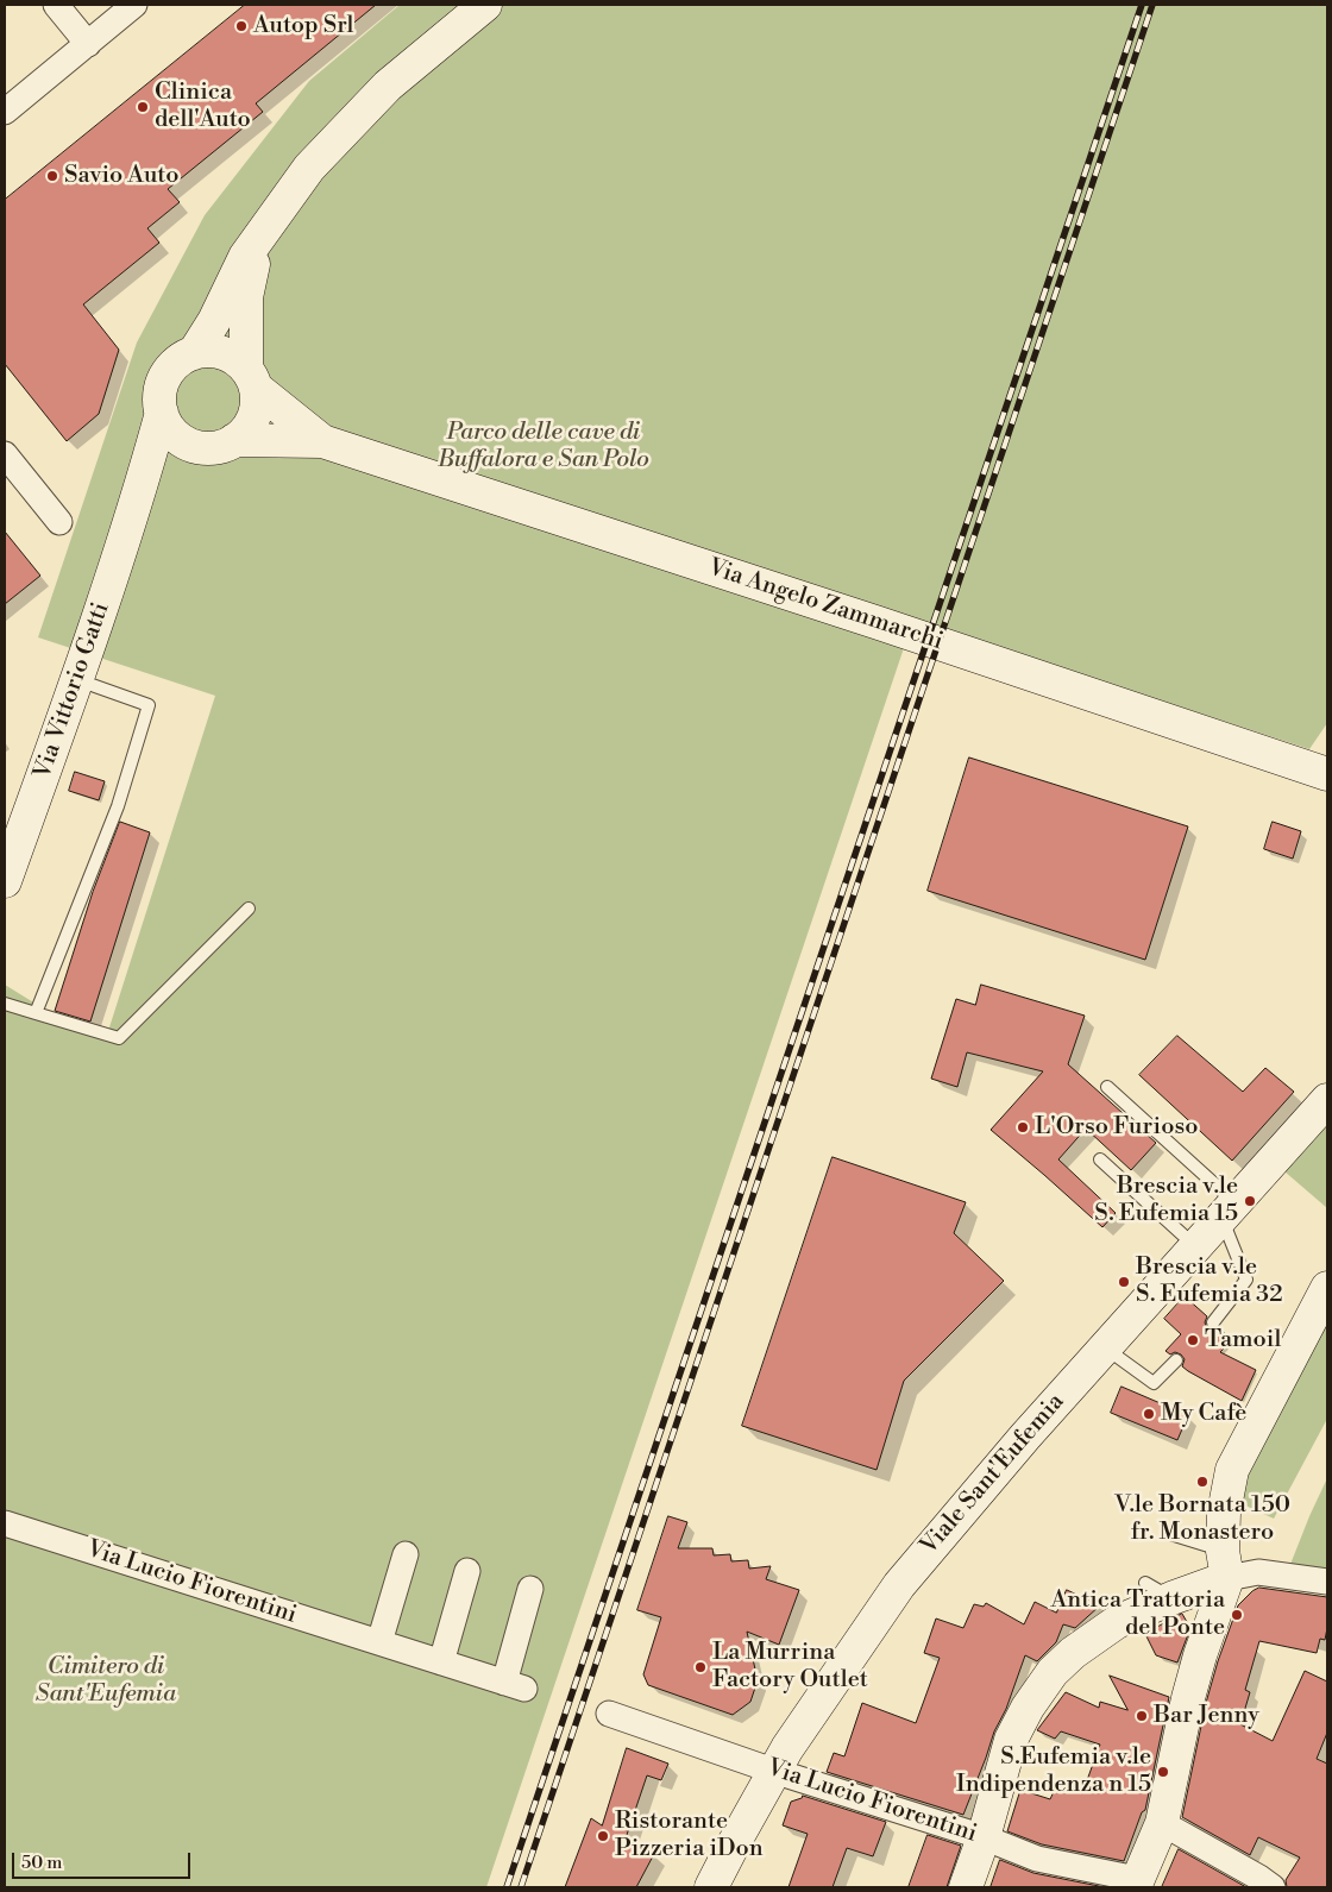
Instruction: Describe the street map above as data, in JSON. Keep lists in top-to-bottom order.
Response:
{
  "streets": {
    "street": [
      "Via Angelo Zammarchi",
      "Via Vittorio Gatti",
      "Viale Sant'Eufemia",
      "Via Lucio Fiorentini"
    ]
  },
  "crossings": [
    ["Via Angelo Zammarchi", "Via Vittorio Gatti"],
    ["Viale Sant'Eufemia", "Via Lucio Fiorentini"]
  ],
  "parks": ["Parco delle cave di Buffalora e San Polo", "Cimitero di Sant'Eufemia"],
  "places": [
    "Autop Srl",
    "Clinica dell'Auto",
    "Savio Auto",
    "L'Orso Furioso",
    "Brescia v.le S. Eufemia 15",
    "Brescia v.le S. Eufemia 32",
    "Tamoil",
    "My Cafè",
    "V.le Bornata 150 fr. Monastero",
    "Antica Trattoria del Ponte",
    "La Murrina Factory Outlet",
    "Bar Jenny",
    "S.Eufemia v.le Indipendenza n 15",
    "Ristorante Pizzeria iDon"
  ],
  "scale_bar": "50 m"
}
